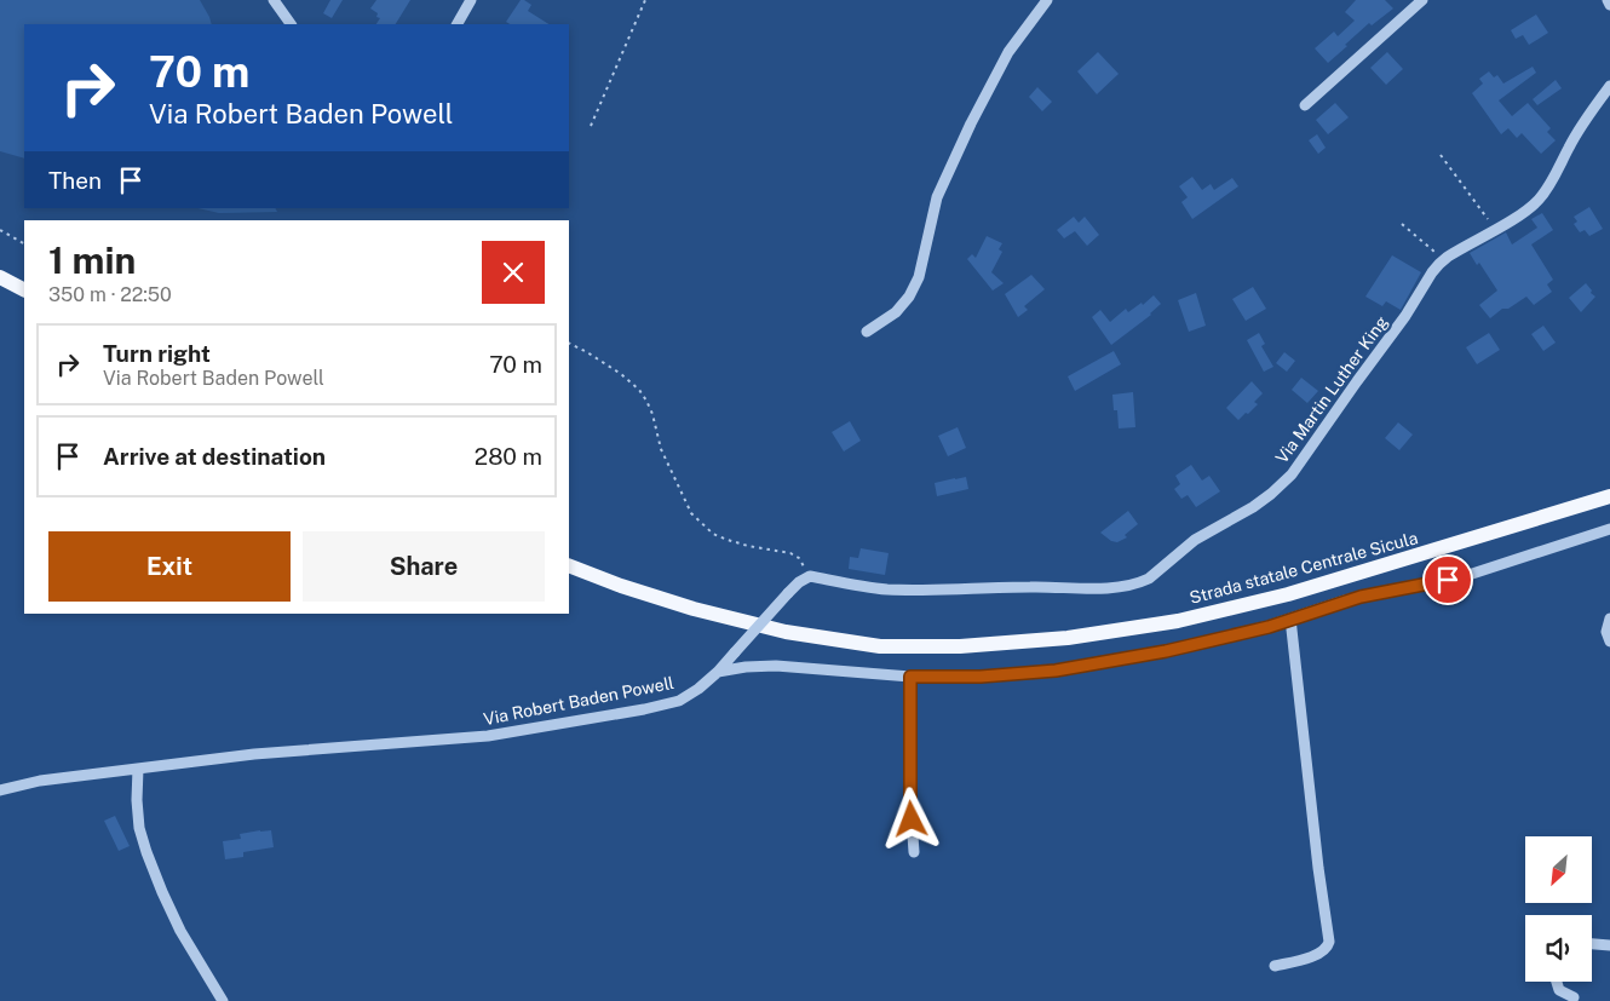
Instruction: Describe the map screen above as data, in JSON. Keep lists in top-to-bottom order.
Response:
{
  "streets": {
    "main road": ["Strada statale Centrale Sicula"],
    "street": ["Via Martin Luther King", "Via Robert Baden Powell"]
  },
  "crossings": [
    ["Via Martin Luther King", "Via Robert Baden Powell"]
  ],
  "north": "bottom left",
  "page": {
    "turn": ["70 m", "Via Robert Baden Powell"],
    "then": "Then",
    "heading": ["1 min", "350 m · 22:50"],
    "list": [
      {
        "name": "Turn right",
        "note": "Via Robert Baden Powell",
        "value": "70 m"
      },
      {
        "name": "Arrive at destination",
        "value": "280 m"
      }
    ],
    "buttons": ["Exit", "Share"]
  }
}
